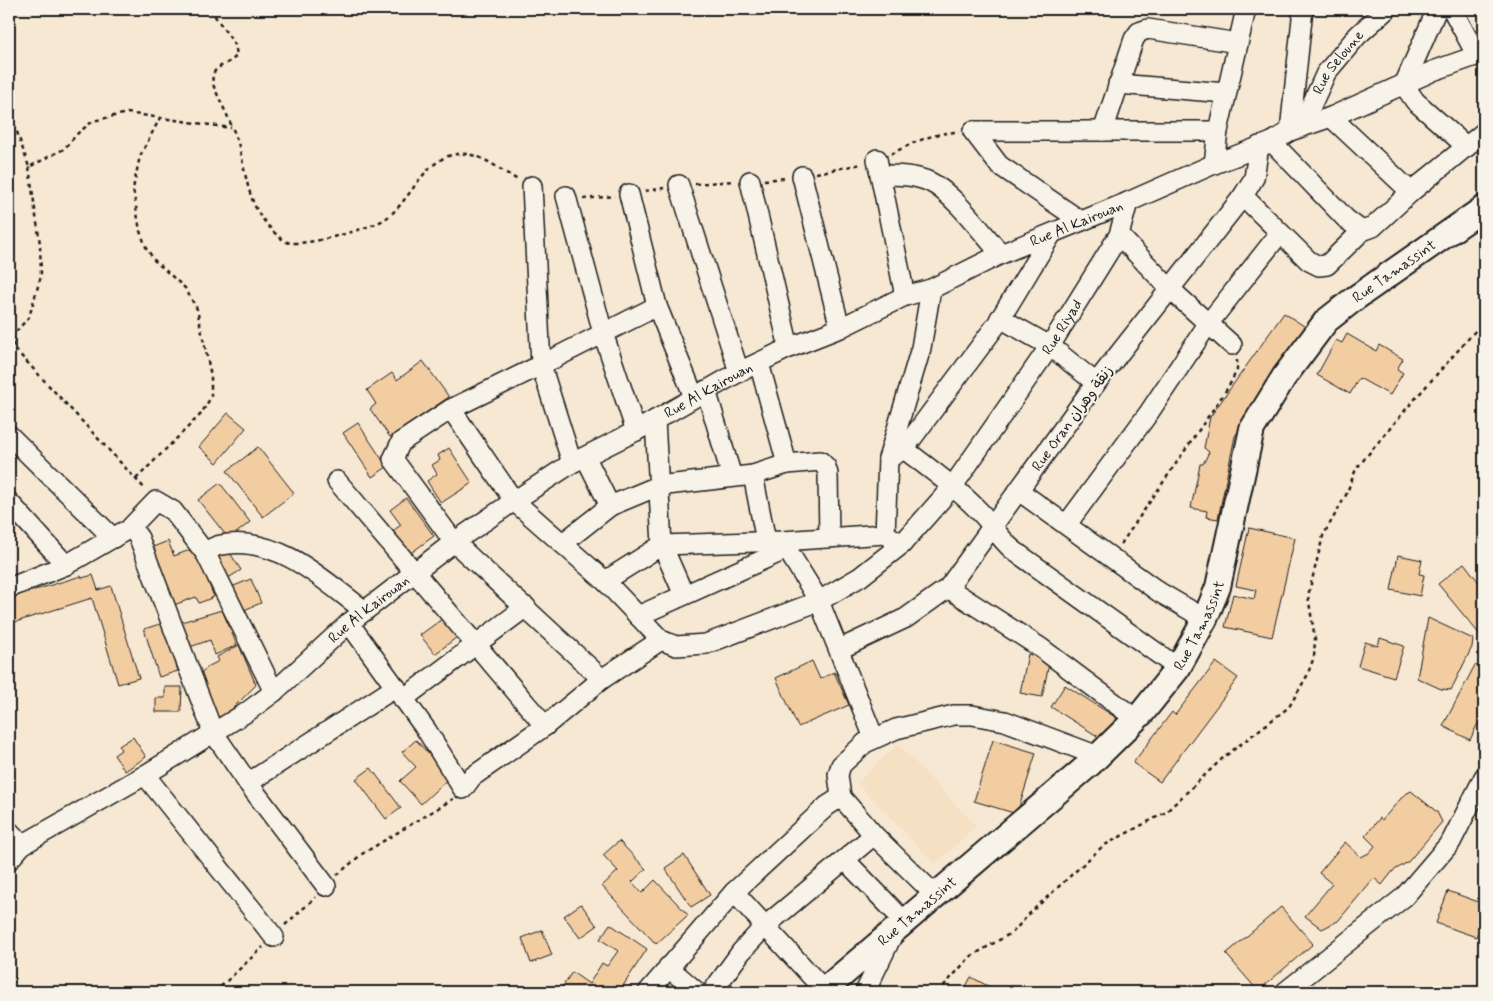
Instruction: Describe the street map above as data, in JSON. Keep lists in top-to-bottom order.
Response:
{
  "streets": {
    "main road": ["Rue Tamassint"],
    "street": [
      "Rue Seloune",
      "Rue Al Kairouan",
      "Rue Riyad",
      "Rue Oran زنقة وهران"
    ]
  },
  "crossings": [
    ["Rue Seloune", "Rue Al Kairouan"],
    ["Rue Al Kairouan", "Rue Riyad"],
    ["Rue Al Kairouan", "Rue Oran زنقة وهران"]
  ]
}
